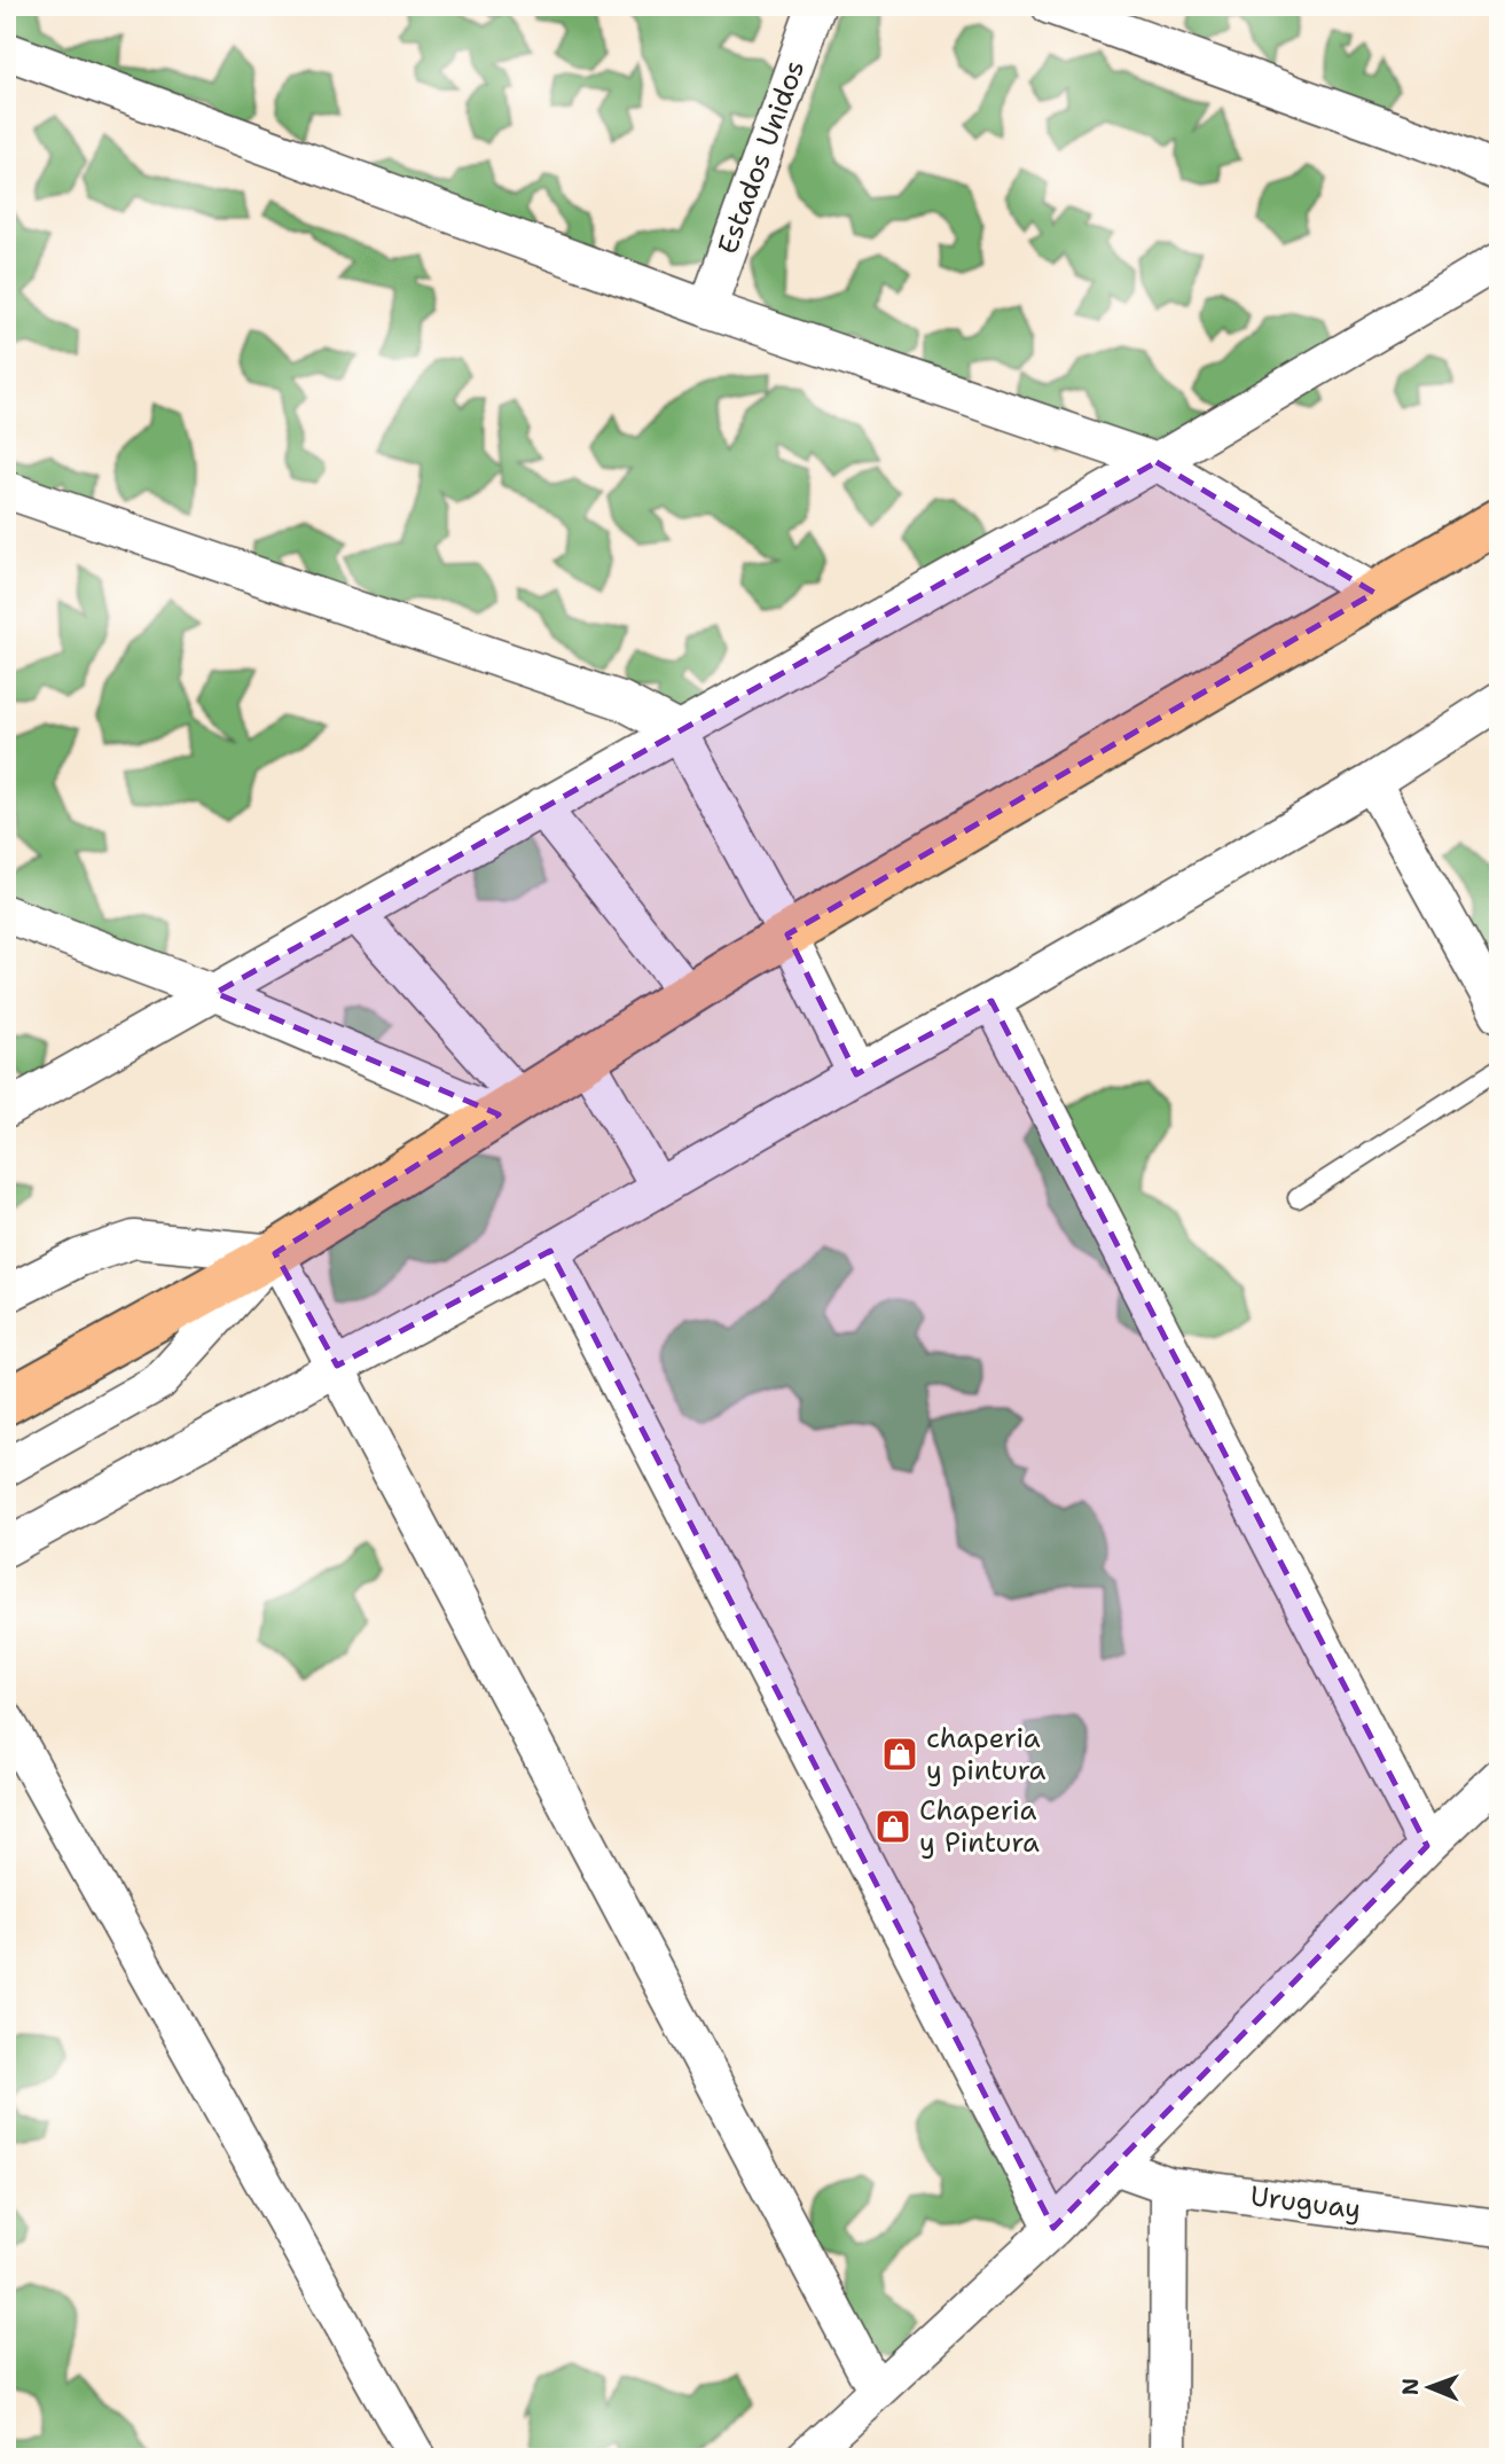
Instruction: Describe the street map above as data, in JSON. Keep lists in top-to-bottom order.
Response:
{
  "streets": {
    "street": ["Estados Unidos", "Uruguay"]
  },
  "places": {
    "shop": ["chaperia y pintura", "Chaperia y Pintura"]
  },
  "north": "left"
}
